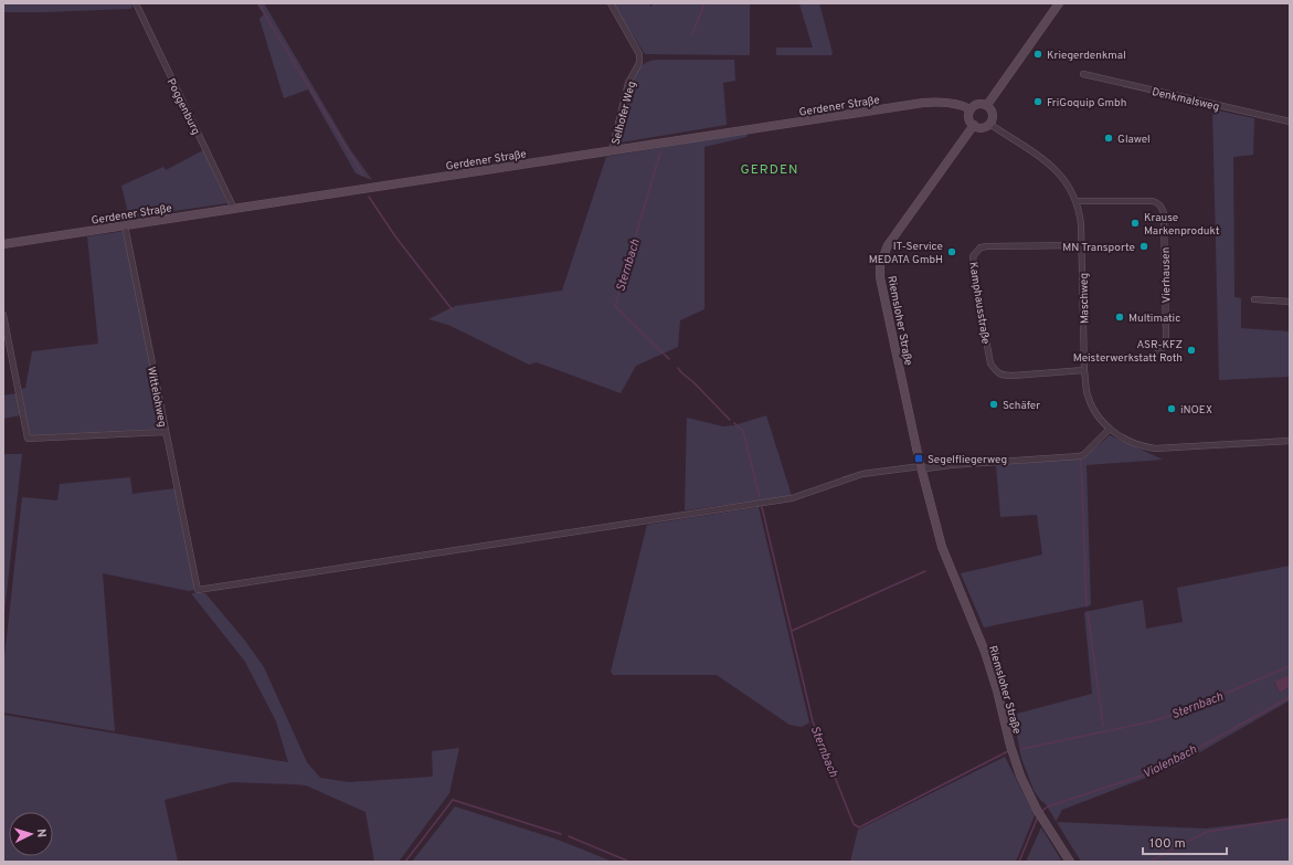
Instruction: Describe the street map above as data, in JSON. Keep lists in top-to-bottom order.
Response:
{
  "streets": {
    "main road": ["Gerdener Straße", "Riemsloher Straße"],
    "street": [
      "Denkmalsweg",
      "Poggenburg",
      "Selhofer Weg",
      "Vierhausen",
      "Maschweg",
      "Kamphausstraße",
      "Wittelohweg"
    ]
  },
  "crossings": [
    ["Gerdener Straße", "Poggenburg"],
    ["Gerdener Straße", "Selhofer Weg"],
    ["Gerdener Straße", "Maschweg"],
    ["Gerdener Straße", "Riemsloher Straße"],
    ["Gerdener Straße", "Wittelohweg"],
    ["Vierhausen", "Maschweg"],
    ["Maschweg", "Kamphausstraße"],
    ["Maschweg", "Riemsloher Straße"]
  ],
  "districts": ["GERDEN"],
  "water": ["Sternbach", "Violenbach"],
  "places": {
    "other": [
      "Kriegerdenkmal",
      "FriGoquip Gmbh",
      "Glawel",
      "Krause Markenprodukt",
      "MN Transporte",
      "IT-Service MEDATA GmbH",
      "Multimatic",
      "ASR-KFZ Meisterwerkstatt Roth",
      "Schäfer",
      "iNOEX"
    ],
    "transit": ["Segelfliegerweg"]
  },
  "scale_bar": "100 m",
  "north": "right"
}
